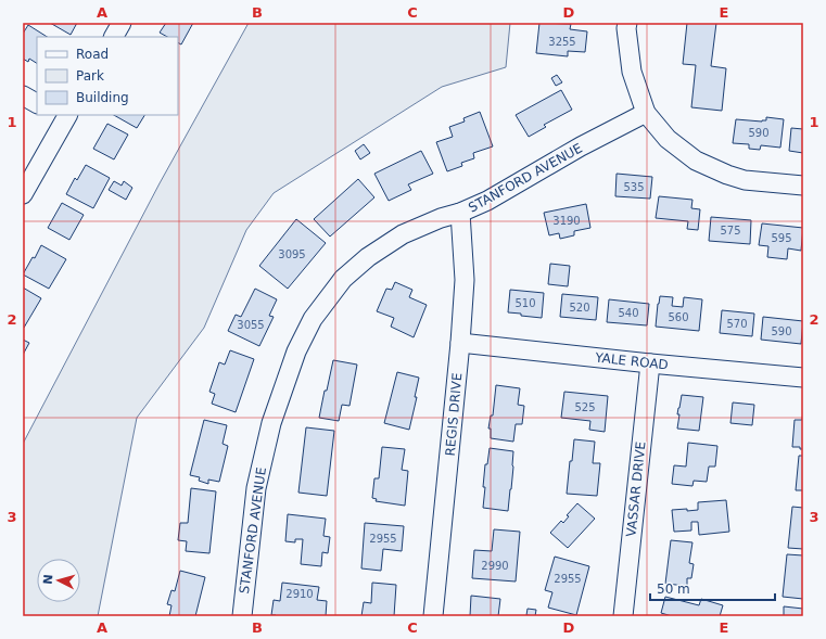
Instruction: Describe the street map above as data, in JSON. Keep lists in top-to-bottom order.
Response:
{
  "streets": {
    "street": [
      "STANFORD AVENUE",
      "YALE ROAD",
      "REGIS DRIVE",
      "VASSAR DRIVE"
    ]
  },
  "crossings": [
    ["STANFORD AVENUE", "REGIS DRIVE"],
    ["YALE ROAD", "REGIS DRIVE"],
    ["YALE ROAD", "VASSAR DRIVE"]
  ],
  "house_numbers": [
    "3255",
    "590",
    "535",
    "3190",
    "575",
    "595",
    "3095",
    "510",
    "520",
    "540",
    "560",
    "570",
    "3055",
    "590",
    "525",
    "2955",
    "2990",
    "2955",
    "2910"
  ],
  "legend": ["Road", "Park", "Building"],
  "scale_bar": "50 m",
  "north": "left",
  "grid": {
    "columns": [
      "A",
      "B",
      "C",
      "D",
      "E"
    ],
    "rows": ["1", "2", "3"]
  }
}
